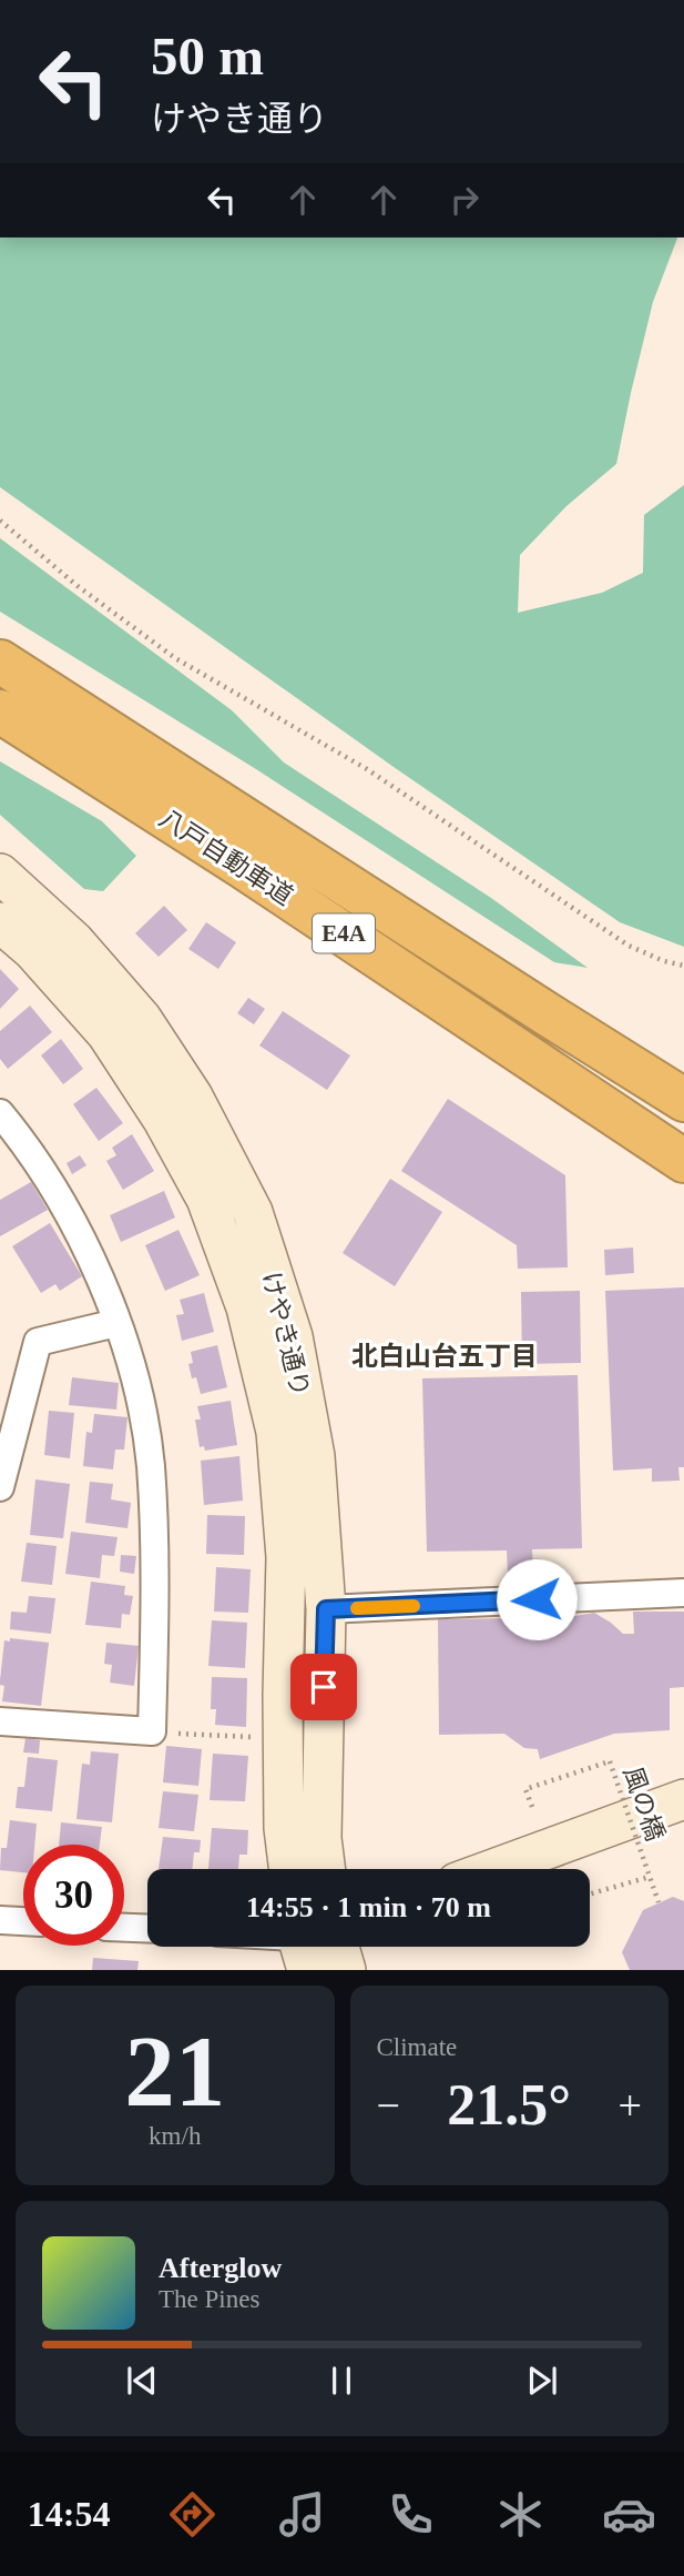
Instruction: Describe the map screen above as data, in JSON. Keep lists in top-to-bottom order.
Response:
{
  "streets": {
    "highway": ["八戸自動車道", "E4A"],
    "street": ["けやき通り"],
    "path": ["風の橋"]
  },
  "districts": ["北白山台五丁目"],
  "page": {
    "turn": ["50 m", "けやき通り"],
    "limit": "30",
    "trip": "14:55 · 1 min · 70 m",
    "tile": [
      ["21", "km/h"],
      "Climate"
    ],
    "heat": ["−", "21.5°", "+"],
    "song": ["Afterglow", "The Pines"],
    "tabs": "14:54"
  }
}
